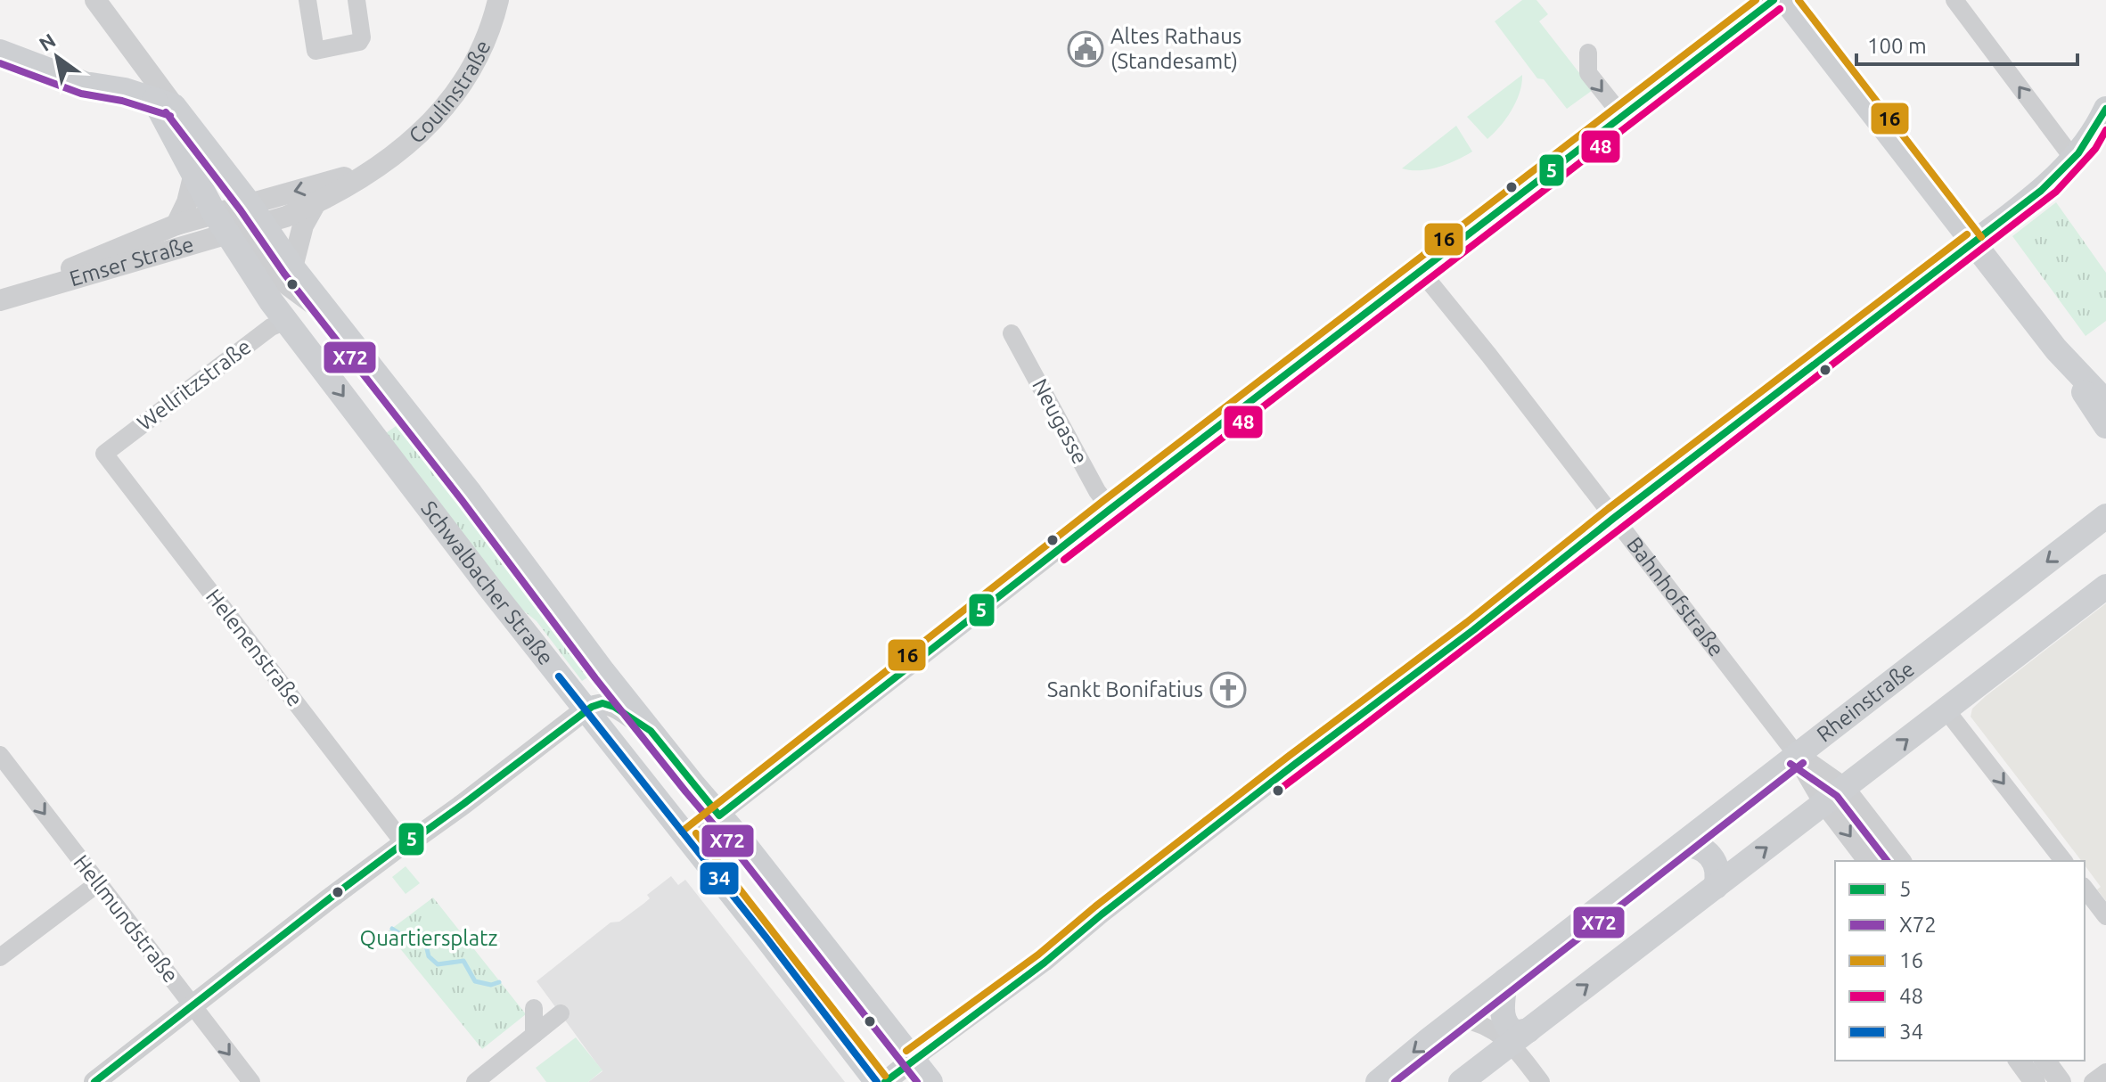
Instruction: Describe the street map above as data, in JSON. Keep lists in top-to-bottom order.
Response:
{
  "streets": {
    "main road": ["Schwalbacher Straße", "Rheinstraße"],
    "street": [
      "Coulinstraße",
      "Emser Straße",
      "Wellritzstraße",
      "Neugasse",
      "Bahnhofstraße",
      "Helenenstraße",
      "Hellmundstraße"
    ]
  },
  "crossings": [
    ["Coulinstraße", "Emser Straße"],
    ["Coulinstraße", "Schwalbacher Straße"],
    ["Emser Straße", "Schwalbacher Straße"],
    ["Wellritzstraße", "Schwalbacher Straße"],
    ["Wellritzstraße", "Helenenstraße"],
    ["Bahnhofstraße", "Rheinstraße"]
  ],
  "one_way": ["Hellmundstraße"],
  "parks": ["Quartiersplatz"],
  "places": {
    "public building": ["Altes Rathaus (Standesamt)"],
    "church": ["Sankt Bonifatius"]
  },
  "lines": [
    "transit line 5",
    "transit line 16",
    "transit line 48",
    "transit line X72",
    "transit line 34"
  ],
  "legend": [
    "5",
    "X72",
    "16",
    "48",
    "34"
  ],
  "scale_bar": "100 m",
  "north": "top left"
}
